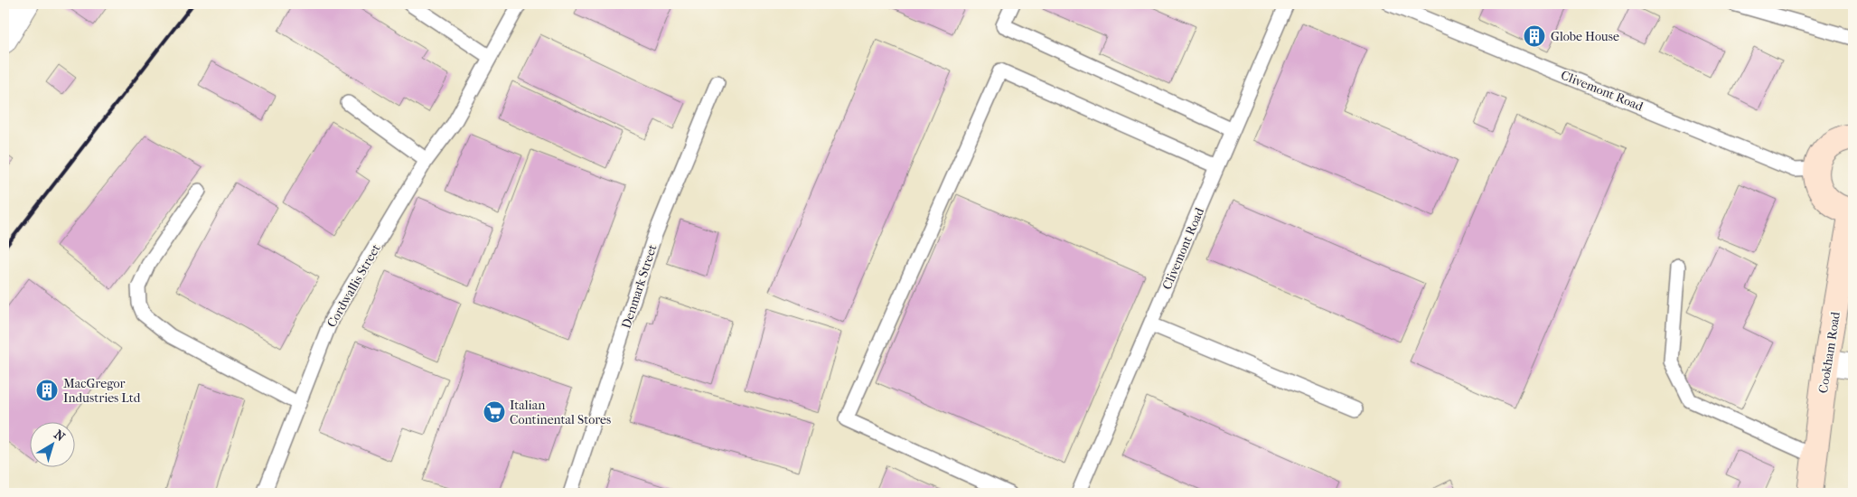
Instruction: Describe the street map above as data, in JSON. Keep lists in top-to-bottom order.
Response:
{
  "streets": {
    "main road": ["Cookham Road"],
    "lane": ["Clivemont Road", "Cordwallis Street", "Denmark Street"]
  },
  "crossings": [
    ["Clivemont Road", "Cookham Road"]
  ],
  "places": {
    "building": ["Globe House", "MacGregor Industries Ltd"],
    "supermarket": ["Italian Continental Stores"]
  },
  "north": "top right"
}
